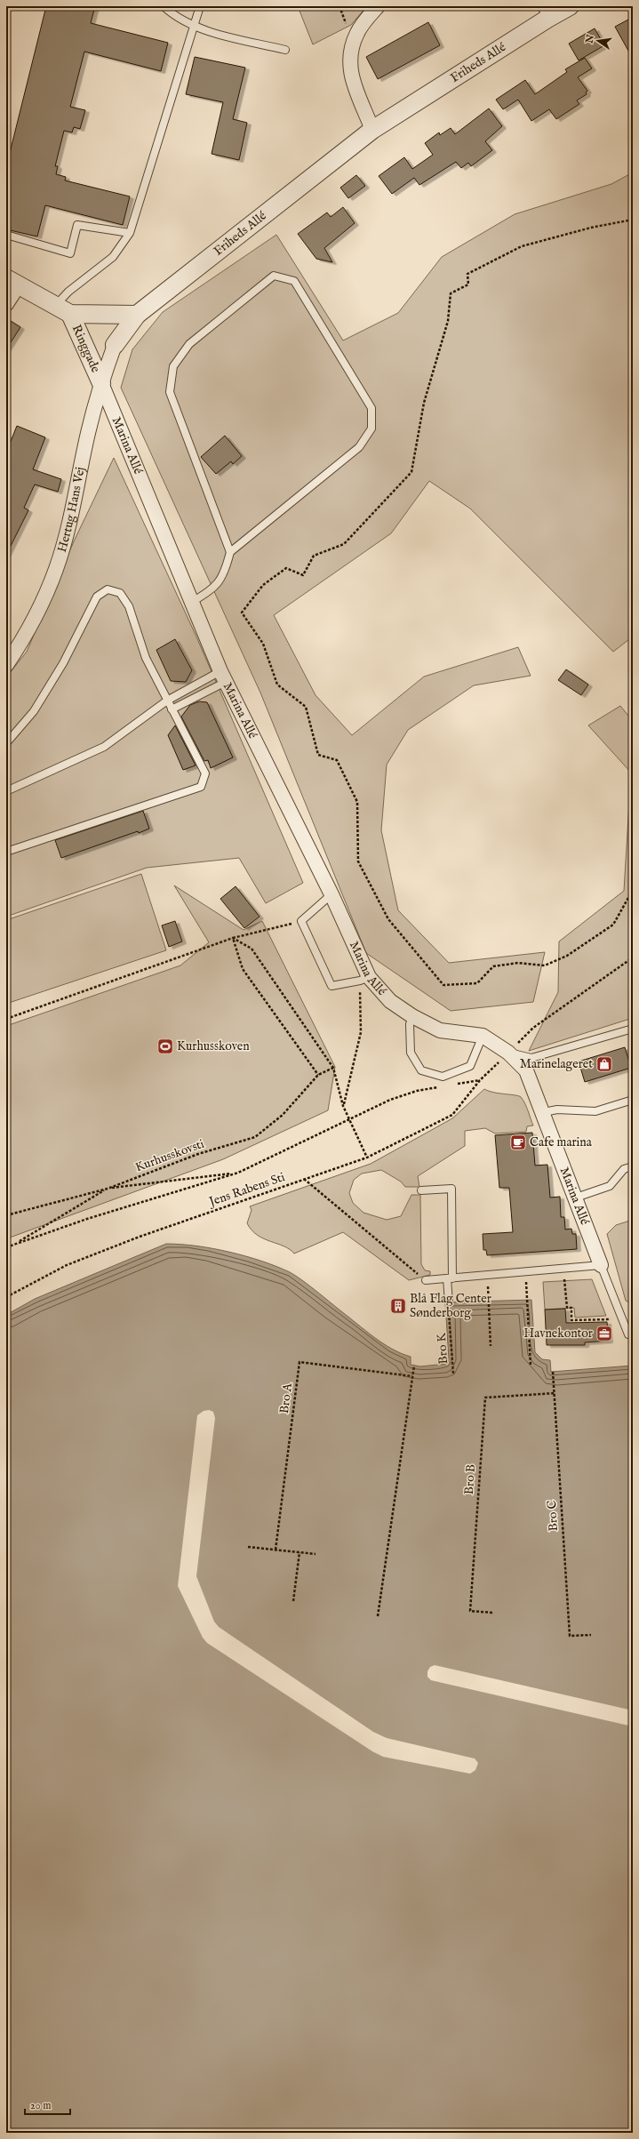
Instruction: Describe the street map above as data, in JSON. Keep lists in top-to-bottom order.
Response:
{
  "streets": {
    "street": [
      "Friheds Allé",
      "Ringgade",
      "Marina Allé",
      "Hertug Hans Vej"
    ],
    "path": [
      "Kurhusskovsti",
      "Jens Rabens Sti",
      "Bro K",
      "Bro A",
      "Bro B",
      "Bro C"
    ]
  },
  "crossings": [
    ["Friheds Allé", "Ringgade"],
    ["Friheds Allé", "Hertug Hans Vej"],
    ["Ringgade", "Marina Allé"],
    ["Ringgade", "Hertug Hans Vej"],
    ["Marina Allé", "Hertug Hans Vej"],
    ["Marina Allé", "Jens Rabens Sti"],
    ["Bro B", "Bro C"]
  ],
  "places": {
    "sports": ["Kurhusskoven"],
    "shop": ["Marinelageret"],
    "cafe": ["Cafe marina"],
    "building": ["Blå Flag Center Sønderborg"],
    "office": ["Havnekontor"]
  },
  "scale_bar": "20 m",
  "north": "left"
}
